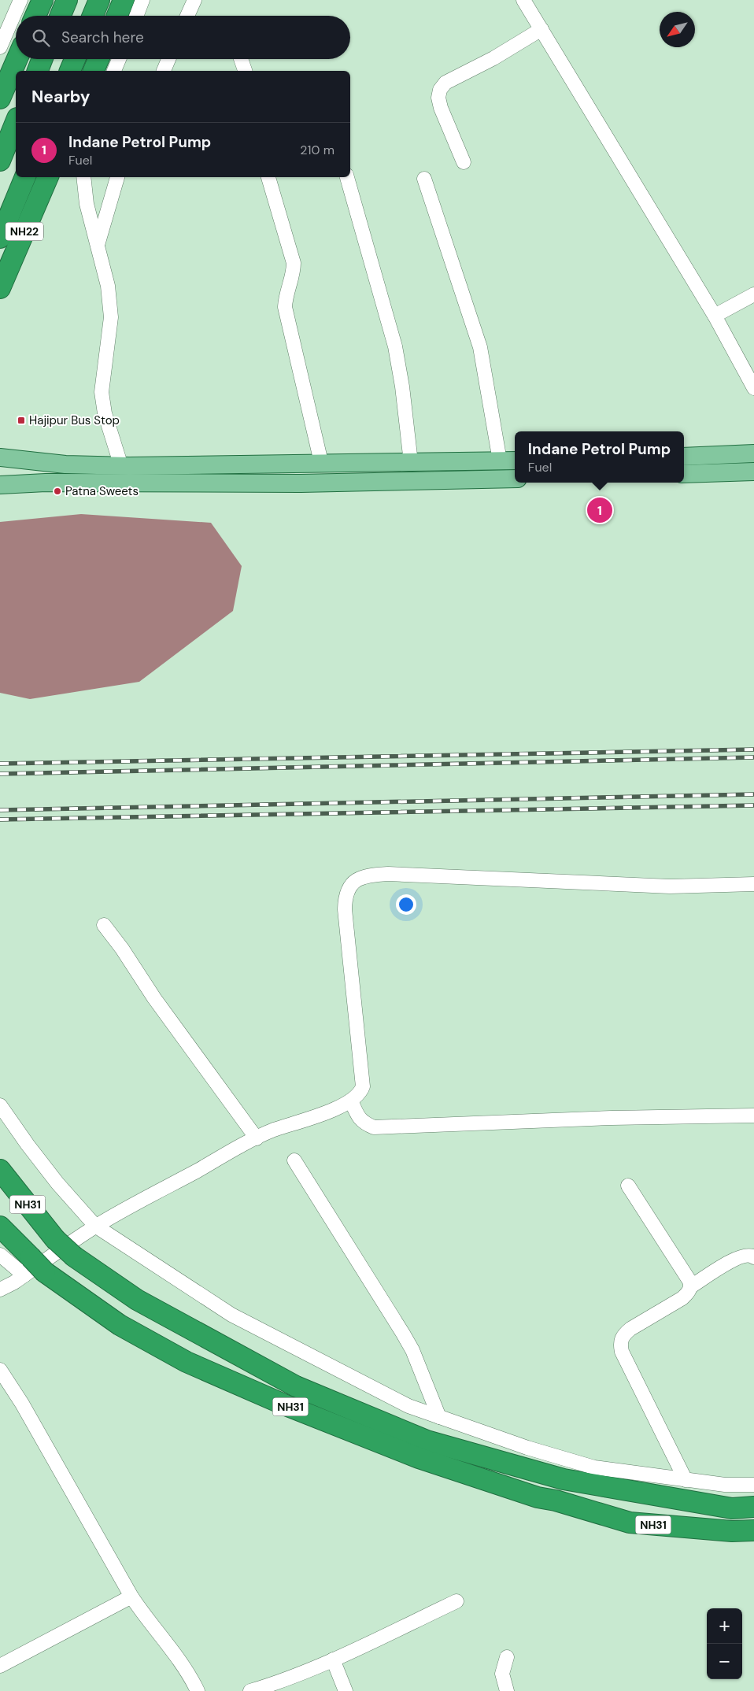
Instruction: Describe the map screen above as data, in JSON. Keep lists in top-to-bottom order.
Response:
{
  "streets": {
    "highway": ["NH22", "NH31"]
  },
  "places": {
    "transit": ["Hajipur Bus Stop"],
    "other": ["Patna Sweets"]
  },
  "north": "bottom left",
  "page": {
    "search": "Search here",
    "heading": "Nearby",
    "list": [
      {
        "mark": "1",
        "name": "Indane Petrol Pump",
        "note": "Fuel",
        "value": "210 m"
      }
    ],
    "popup": ["Indane Petrol Pump", "Fuel"],
    "pins": "1",
    "map_buttons": ["+", "−"]
  }
}
